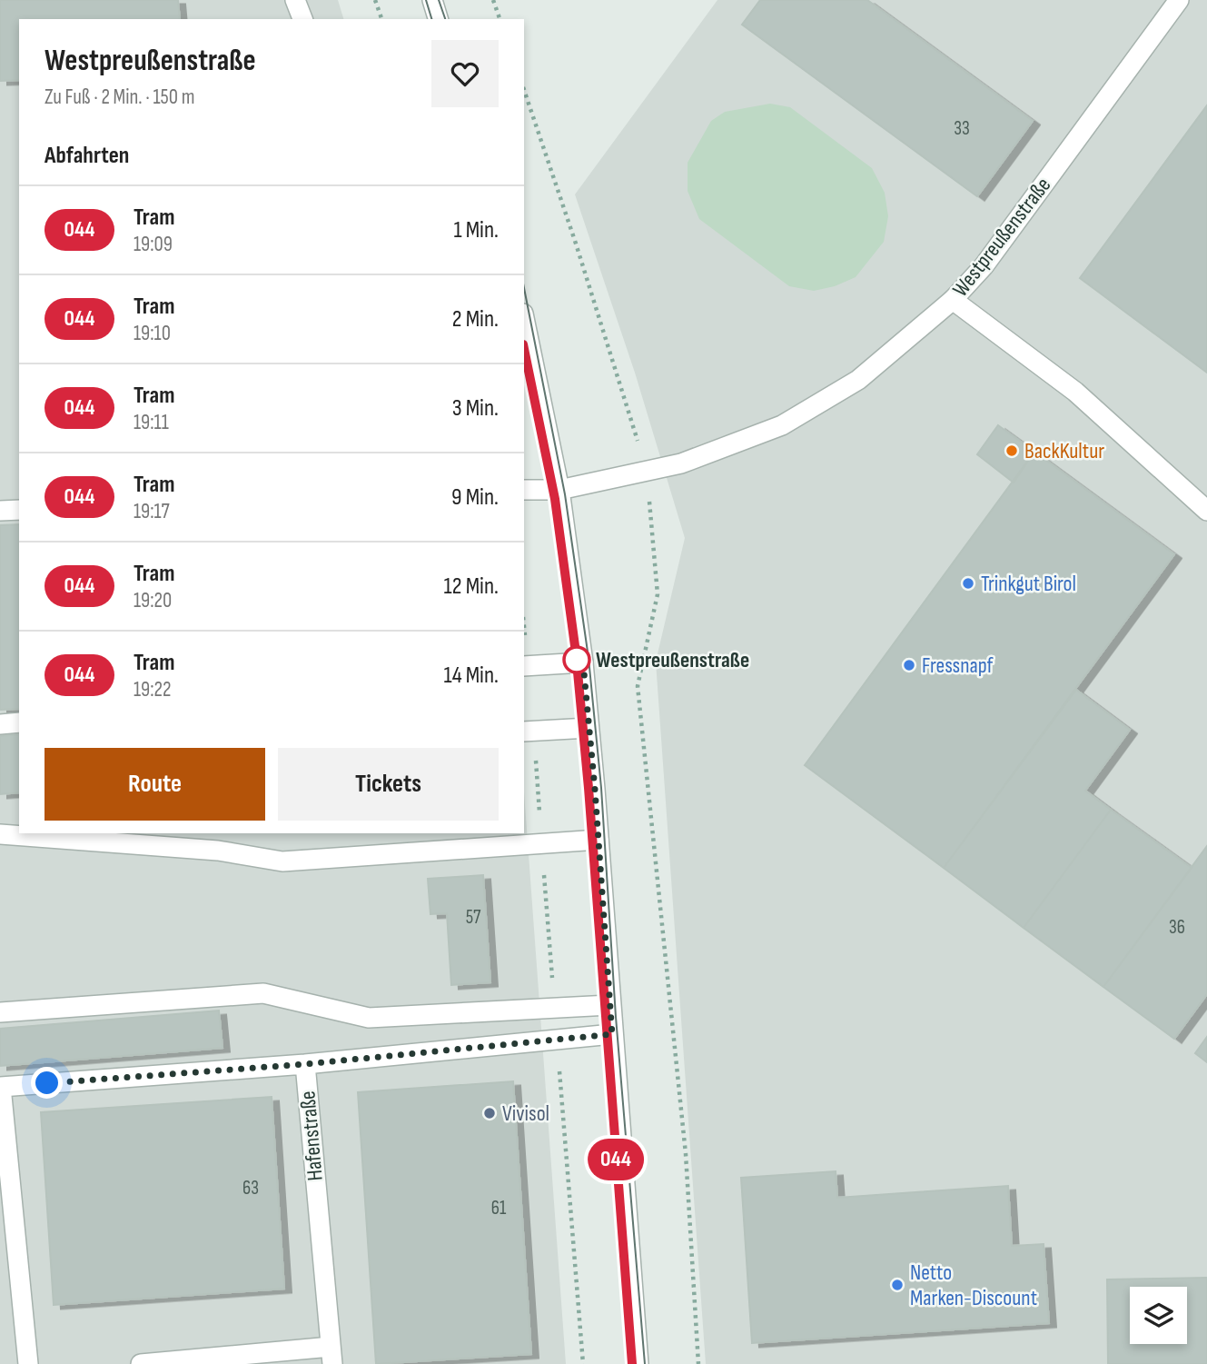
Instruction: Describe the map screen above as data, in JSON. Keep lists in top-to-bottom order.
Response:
{
  "streets": {
    "street": ["Westpreußenstraße", "Hafenstraße"]
  },
  "places": [
    "BackKultur",
    "Trinkgut Birol",
    "Westpreußenstraße",
    "Fressnapf",
    "Vivisol",
    "Netto Marken-Discount"
  ],
  "lines": ["tram line 044"],
  "house_numbers": [
    "33",
    "57",
    "36",
    "63",
    "61"
  ],
  "page": {
    "on_map": "044",
    "heading": [
      ["Westpreußenstraße", "Zu Fuß · 2 Min. · 150 m"],
      "Abfahrten"
    ],
    "list": [
      {
        "mark": "044",
        "name": "Tram",
        "note": "19:09",
        "value": "1 Min."
      },
      {
        "mark": "044",
        "name": "Tram",
        "note": "19:10",
        "value": "2 Min."
      },
      {
        "mark": "044",
        "name": "Tram",
        "note": "19:11",
        "value": "3 Min."
      },
      {
        "mark": "044",
        "name": "Tram",
        "note": "19:17",
        "value": "9 Min."
      },
      {
        "mark": "044",
        "name": "Tram",
        "note": "19:20",
        "value": "12 Min."
      },
      {
        "mark": "044",
        "name": "Tram",
        "note": "19:22",
        "value": "14 Min."
      }
    ],
    "buttons": ["Route", "Tickets"]
  }
}
